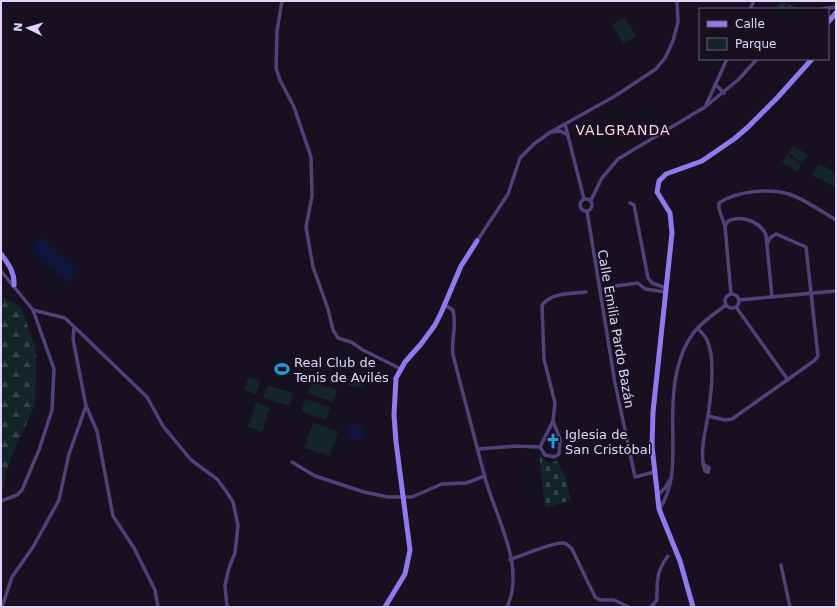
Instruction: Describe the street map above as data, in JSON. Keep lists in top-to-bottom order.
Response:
{
  "streets": {
    "street": ["Calle Emilia Pardo Bazán"]
  },
  "districts": ["VALGRANDA"],
  "places": {
    "sports": ["Real Club de Tenis de Avilés"],
    "church": ["Iglesia de San Cristóbal"]
  },
  "legend": ["Calle", "Parque"],
  "north": "left"
}
